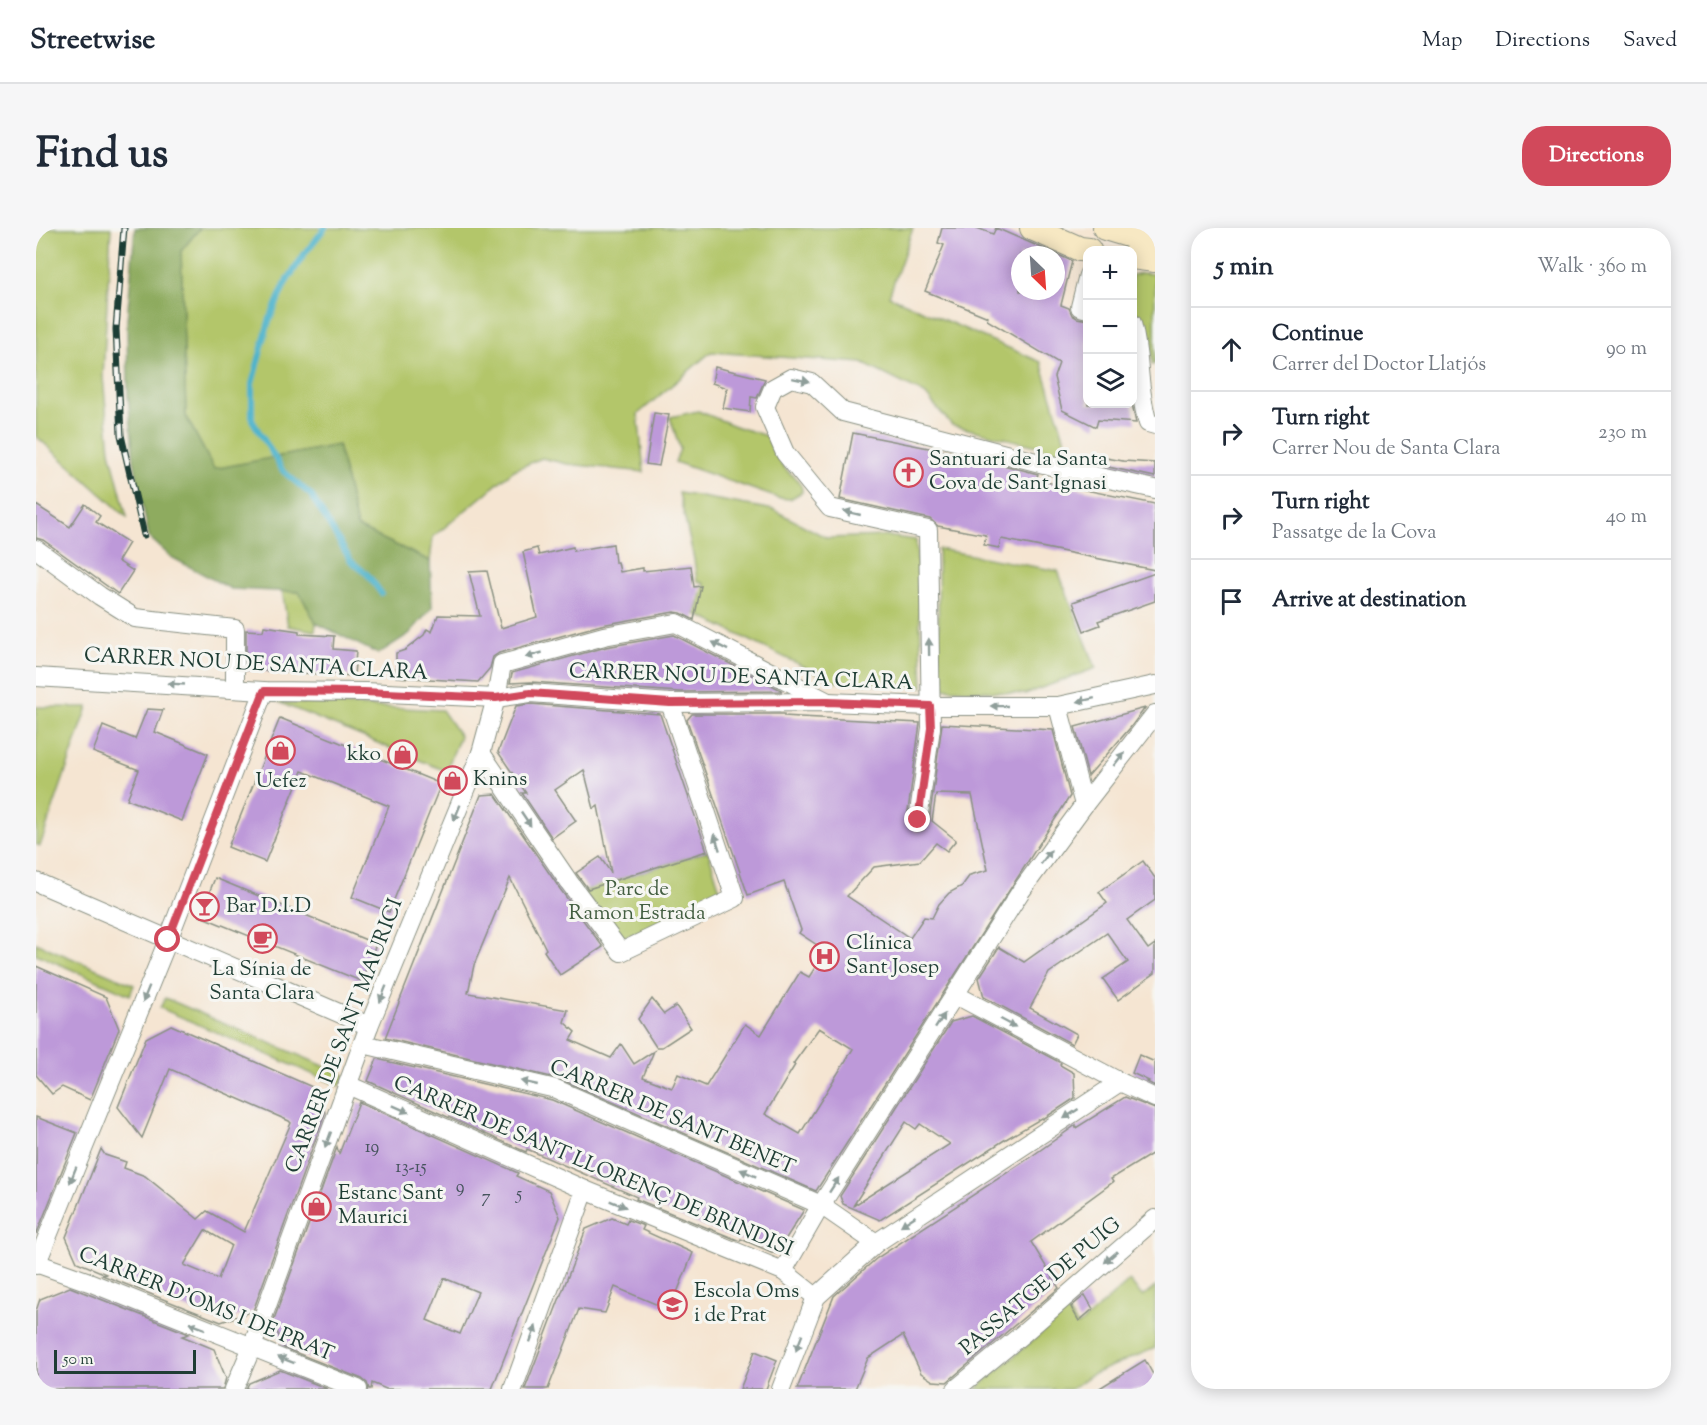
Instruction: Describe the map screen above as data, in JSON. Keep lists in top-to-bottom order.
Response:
{
  "streets": {
    "street": [
      "CARRER NOU DE SANTA CLARA",
      "CARRER DE SANT MAURICI",
      "CARRER DE SANT BENET",
      "CARRER DE SANT LLORENÇ DE BRINDISI",
      "PASSATGE DE PUIG",
      "CARRER D'OMS I DE PRAT"
    ]
  },
  "crossings": [
    ["CARRER NOU DE SANTA CLARA", "CARRER DE SANT MAURICI"],
    ["CARRER DE SANT MAURICI", "CARRER DE SANT BENET"],
    ["CARRER DE SANT MAURICI", "CARRER DE SANT LLORENÇ DE BRINDISI"],
    ["CARRER DE SANT MAURICI", "CARRER D'OMS I DE PRAT"]
  ],
  "one_way": [
    "CARRER NOU DE SANTA CLARA",
    "CARRER DE SANT BENET",
    "CARRER DE SANT LLORENÇ DE BRINDISI",
    "CARRER D'OMS I DE PRAT"
  ],
  "parks": ["Parc de Ramon Estrada"],
  "places": {
    "church": ["Santuari de la Santa Cova de Sant Ignasi"],
    "shop": [
      "Uefez",
      "kko",
      "Knins",
      "Estanc Sant Maurici"
    ],
    "bar": ["Bar D.I.D"],
    "cafe": ["La Sínia de Santa Clara"],
    "hospital": ["Clínica Sant Josep"],
    "school or university": ["Escola Oms i de Prat"]
  },
  "house_numbers": [
    "19",
    "13-15",
    "9",
    "5",
    "7"
  ],
  "scale_bar": "50 m",
  "north": "bottom right",
  "page": {
    "header": "Streetwise",
    "nav": ["Map", "Directions", "Saved"],
    "title": "Find us",
    "buttons": "Directions",
    "heading": ["5 min", "Walk · 360 m"],
    "map_buttons": ["+", "−"],
    "list": [
      ["Continue", "Carrer del Doctor Llatjós", "90 m"],
      ["Turn right", "Carrer Nou de Santa Clara", "230 m"],
      ["Turn right", "Passatge de la Cova", "40 m"],
      "Arrive at destination"
    ],
    "scale": "50 m"
  }
}
